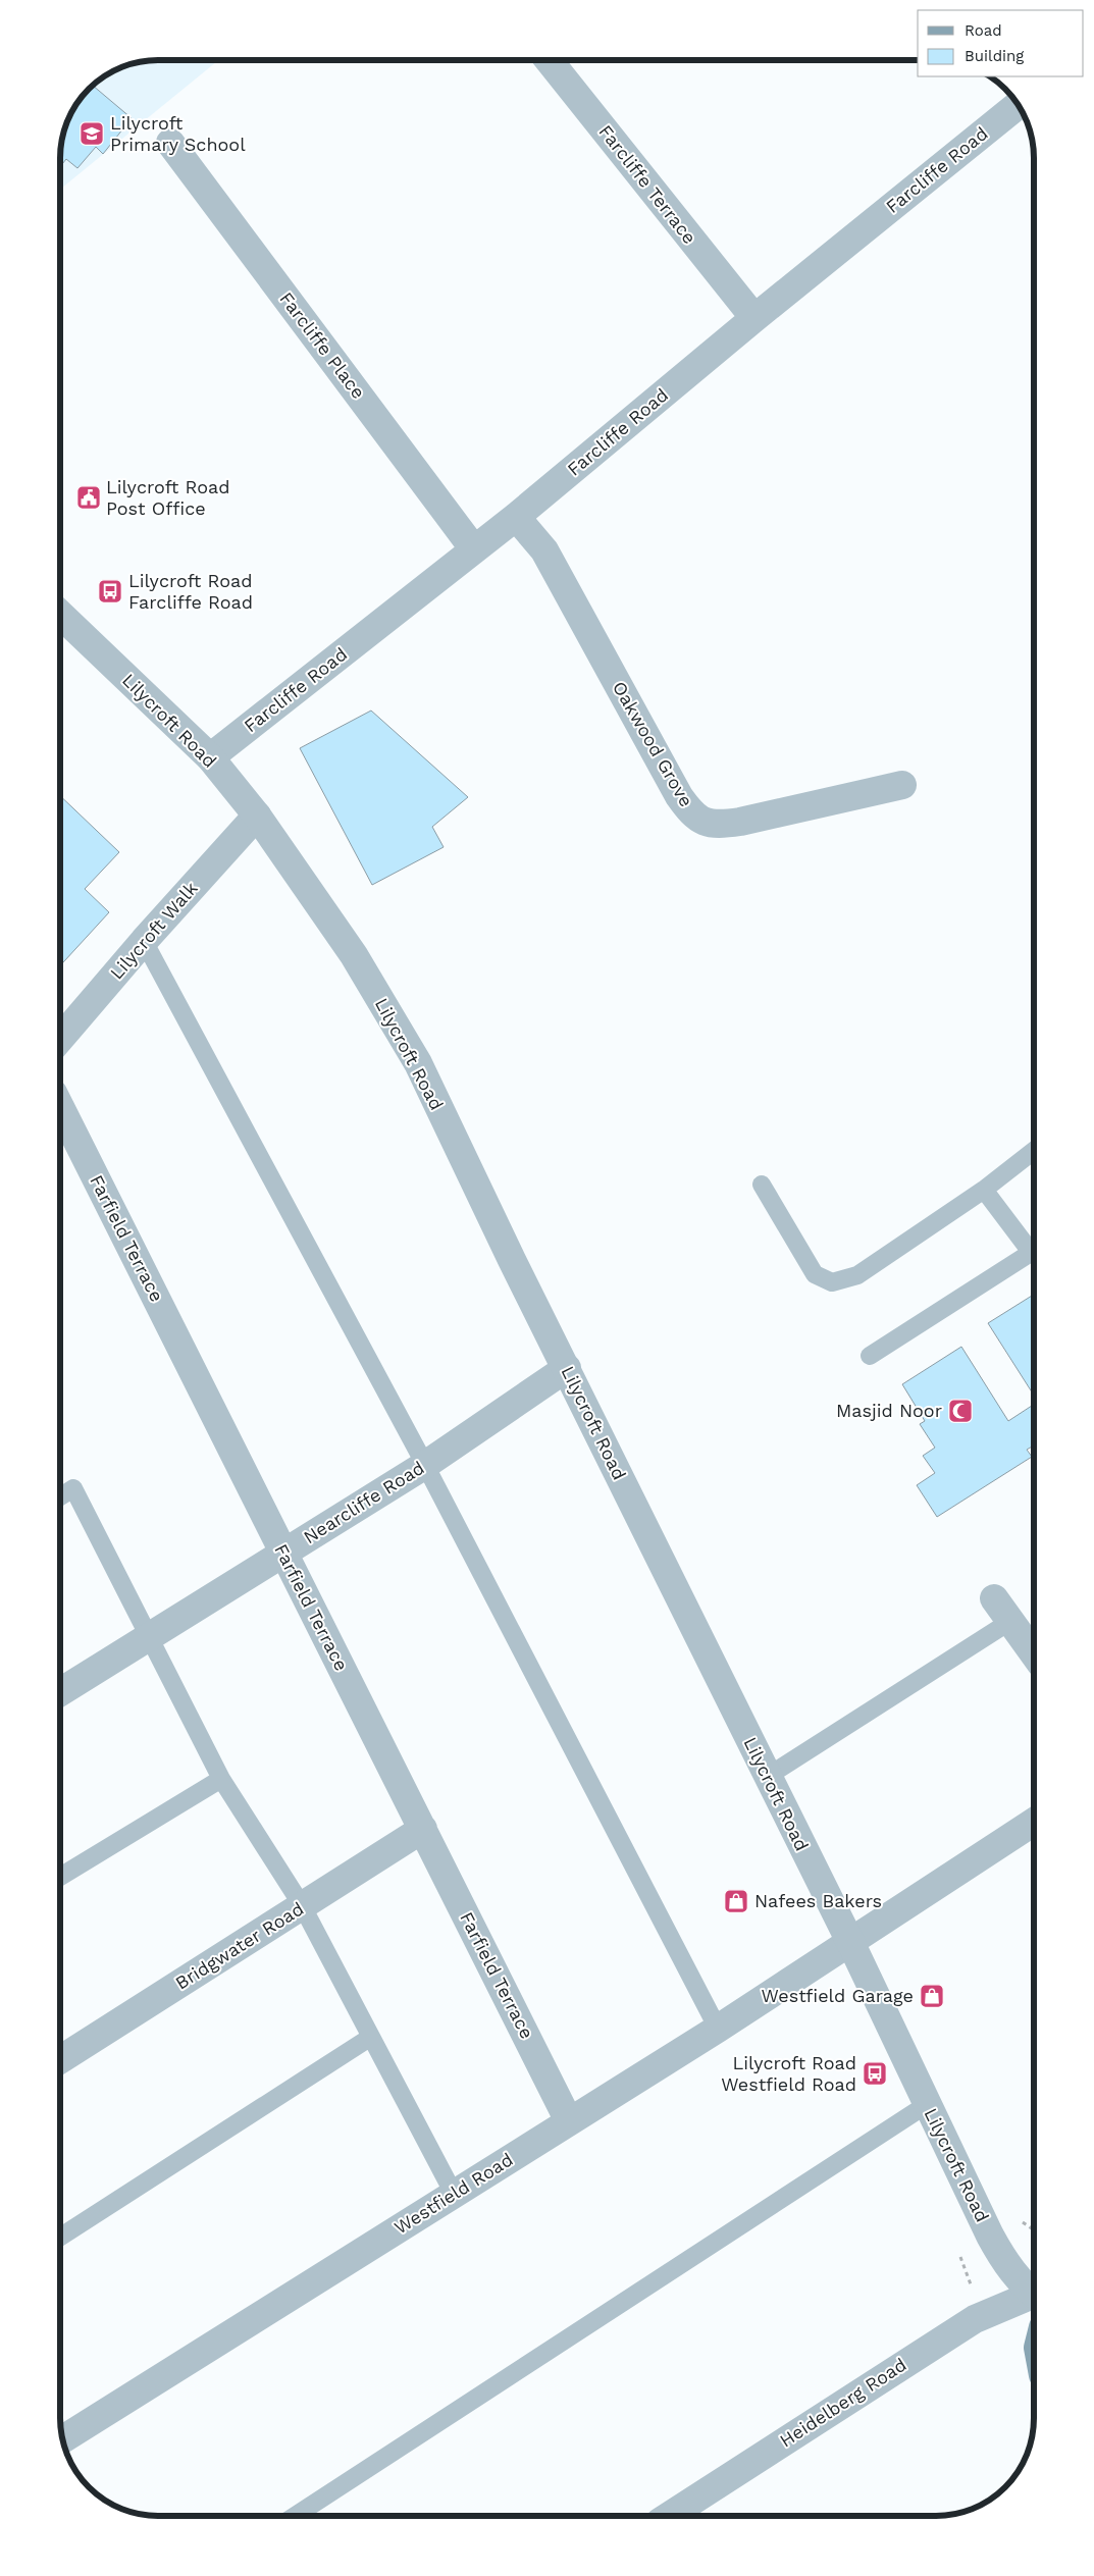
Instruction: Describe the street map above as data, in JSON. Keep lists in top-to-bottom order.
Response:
{
  "streets": {
    "street": [
      "Farcliffe Road",
      "Farcliffe Terrace",
      "Farcliffe Place",
      "Lilycroft Road",
      "Oakwood Grove",
      "Lilycroft Walk",
      "Farfield Terrace",
      "Nearcliffe Road",
      "Bridgwater Road",
      "Westfield Road",
      "Heidelberg Road"
    ]
  },
  "crossings": [
    ["Farcliffe Road", "Farcliffe Terrace"],
    ["Farcliffe Road", "Farcliffe Place"],
    ["Farcliffe Road", "Lilycroft Road"],
    ["Farcliffe Road", "Oakwood Grove"],
    ["Lilycroft Road", "Lilycroft Walk"],
    ["Lilycroft Road", "Nearcliffe Road"],
    ["Lilycroft Road", "Westfield Road"],
    ["Farfield Terrace", "Nearcliffe Road"],
    ["Farfield Terrace", "Bridgwater Road"],
    ["Farfield Terrace", "Westfield Road"]
  ],
  "places": {
    "school or university": ["Lilycroft Primary School"],
    "public building": ["Lilycroft Road Post Office"],
    "bus stop": ["Lilycroft Road Farcliffe Road", "Lilycroft Road Westfield Road"],
    "mosque": ["Masjid Noor"],
    "shop": ["Nafees Bakers", "Westfield Garage"]
  },
  "legend": ["Road", "Building"]
}
